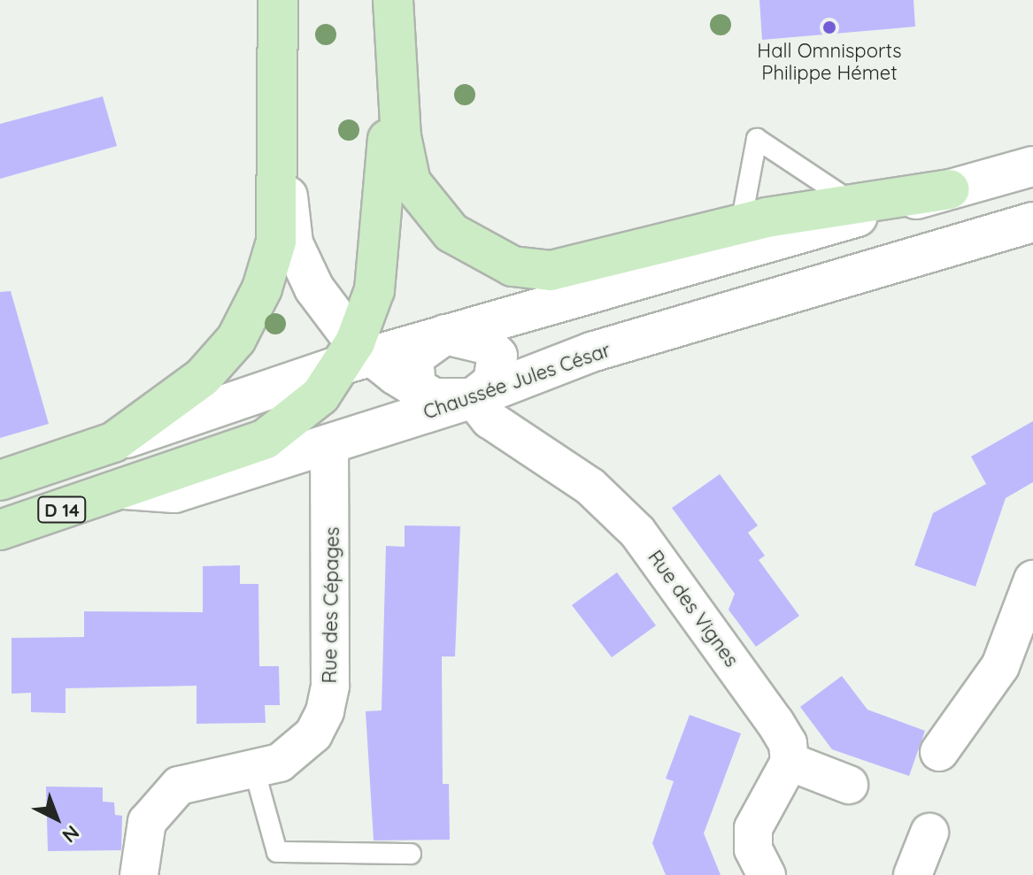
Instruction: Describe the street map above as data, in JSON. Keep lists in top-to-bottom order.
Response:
{
  "streets": {
    "main road": ["Chaussée Jules César", "D 14"],
    "street": ["Rue des Cépages", "Rue des Vignes"]
  },
  "crossings": [
    ["Chaussée Jules César", "D 14"],
    ["Chaussée Jules César", "Rue des Cépages"],
    ["Chaussée Jules César", "Rue des Vignes"],
    ["D 14", "Rue des Vignes"]
  ],
  "places": ["Hall Omnisports Philippe Hémet"],
  "north": "bottom right"
}
